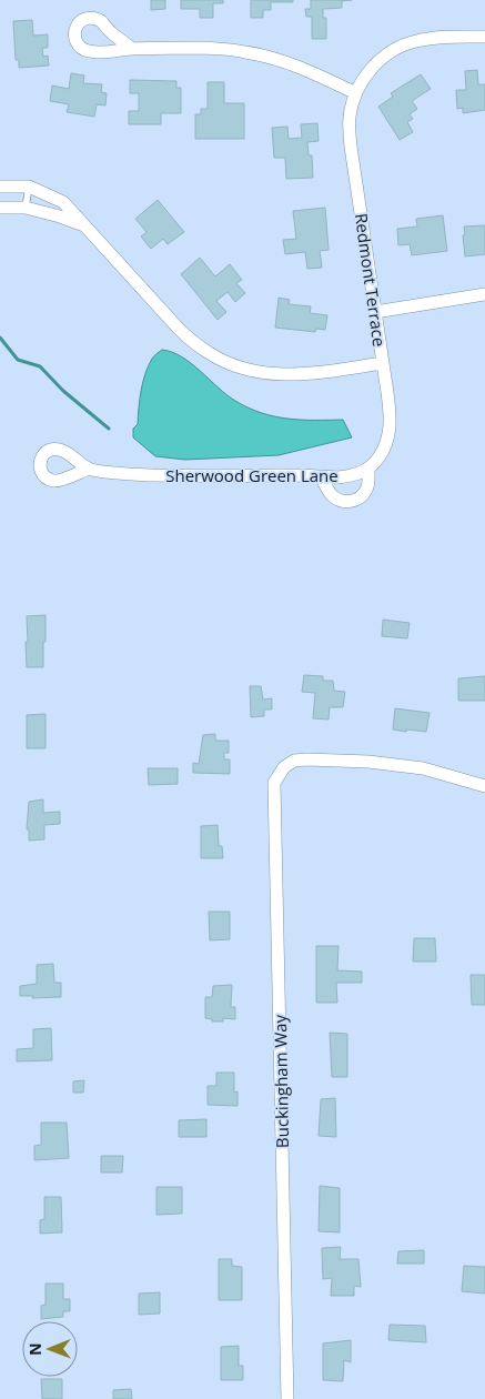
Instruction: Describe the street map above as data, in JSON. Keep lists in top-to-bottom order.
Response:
{
  "streets": {
    "street": ["Redmont Terrace", "Sherwood Green Lane", "Buckingham Way"]
  },
  "north": "left"
}
